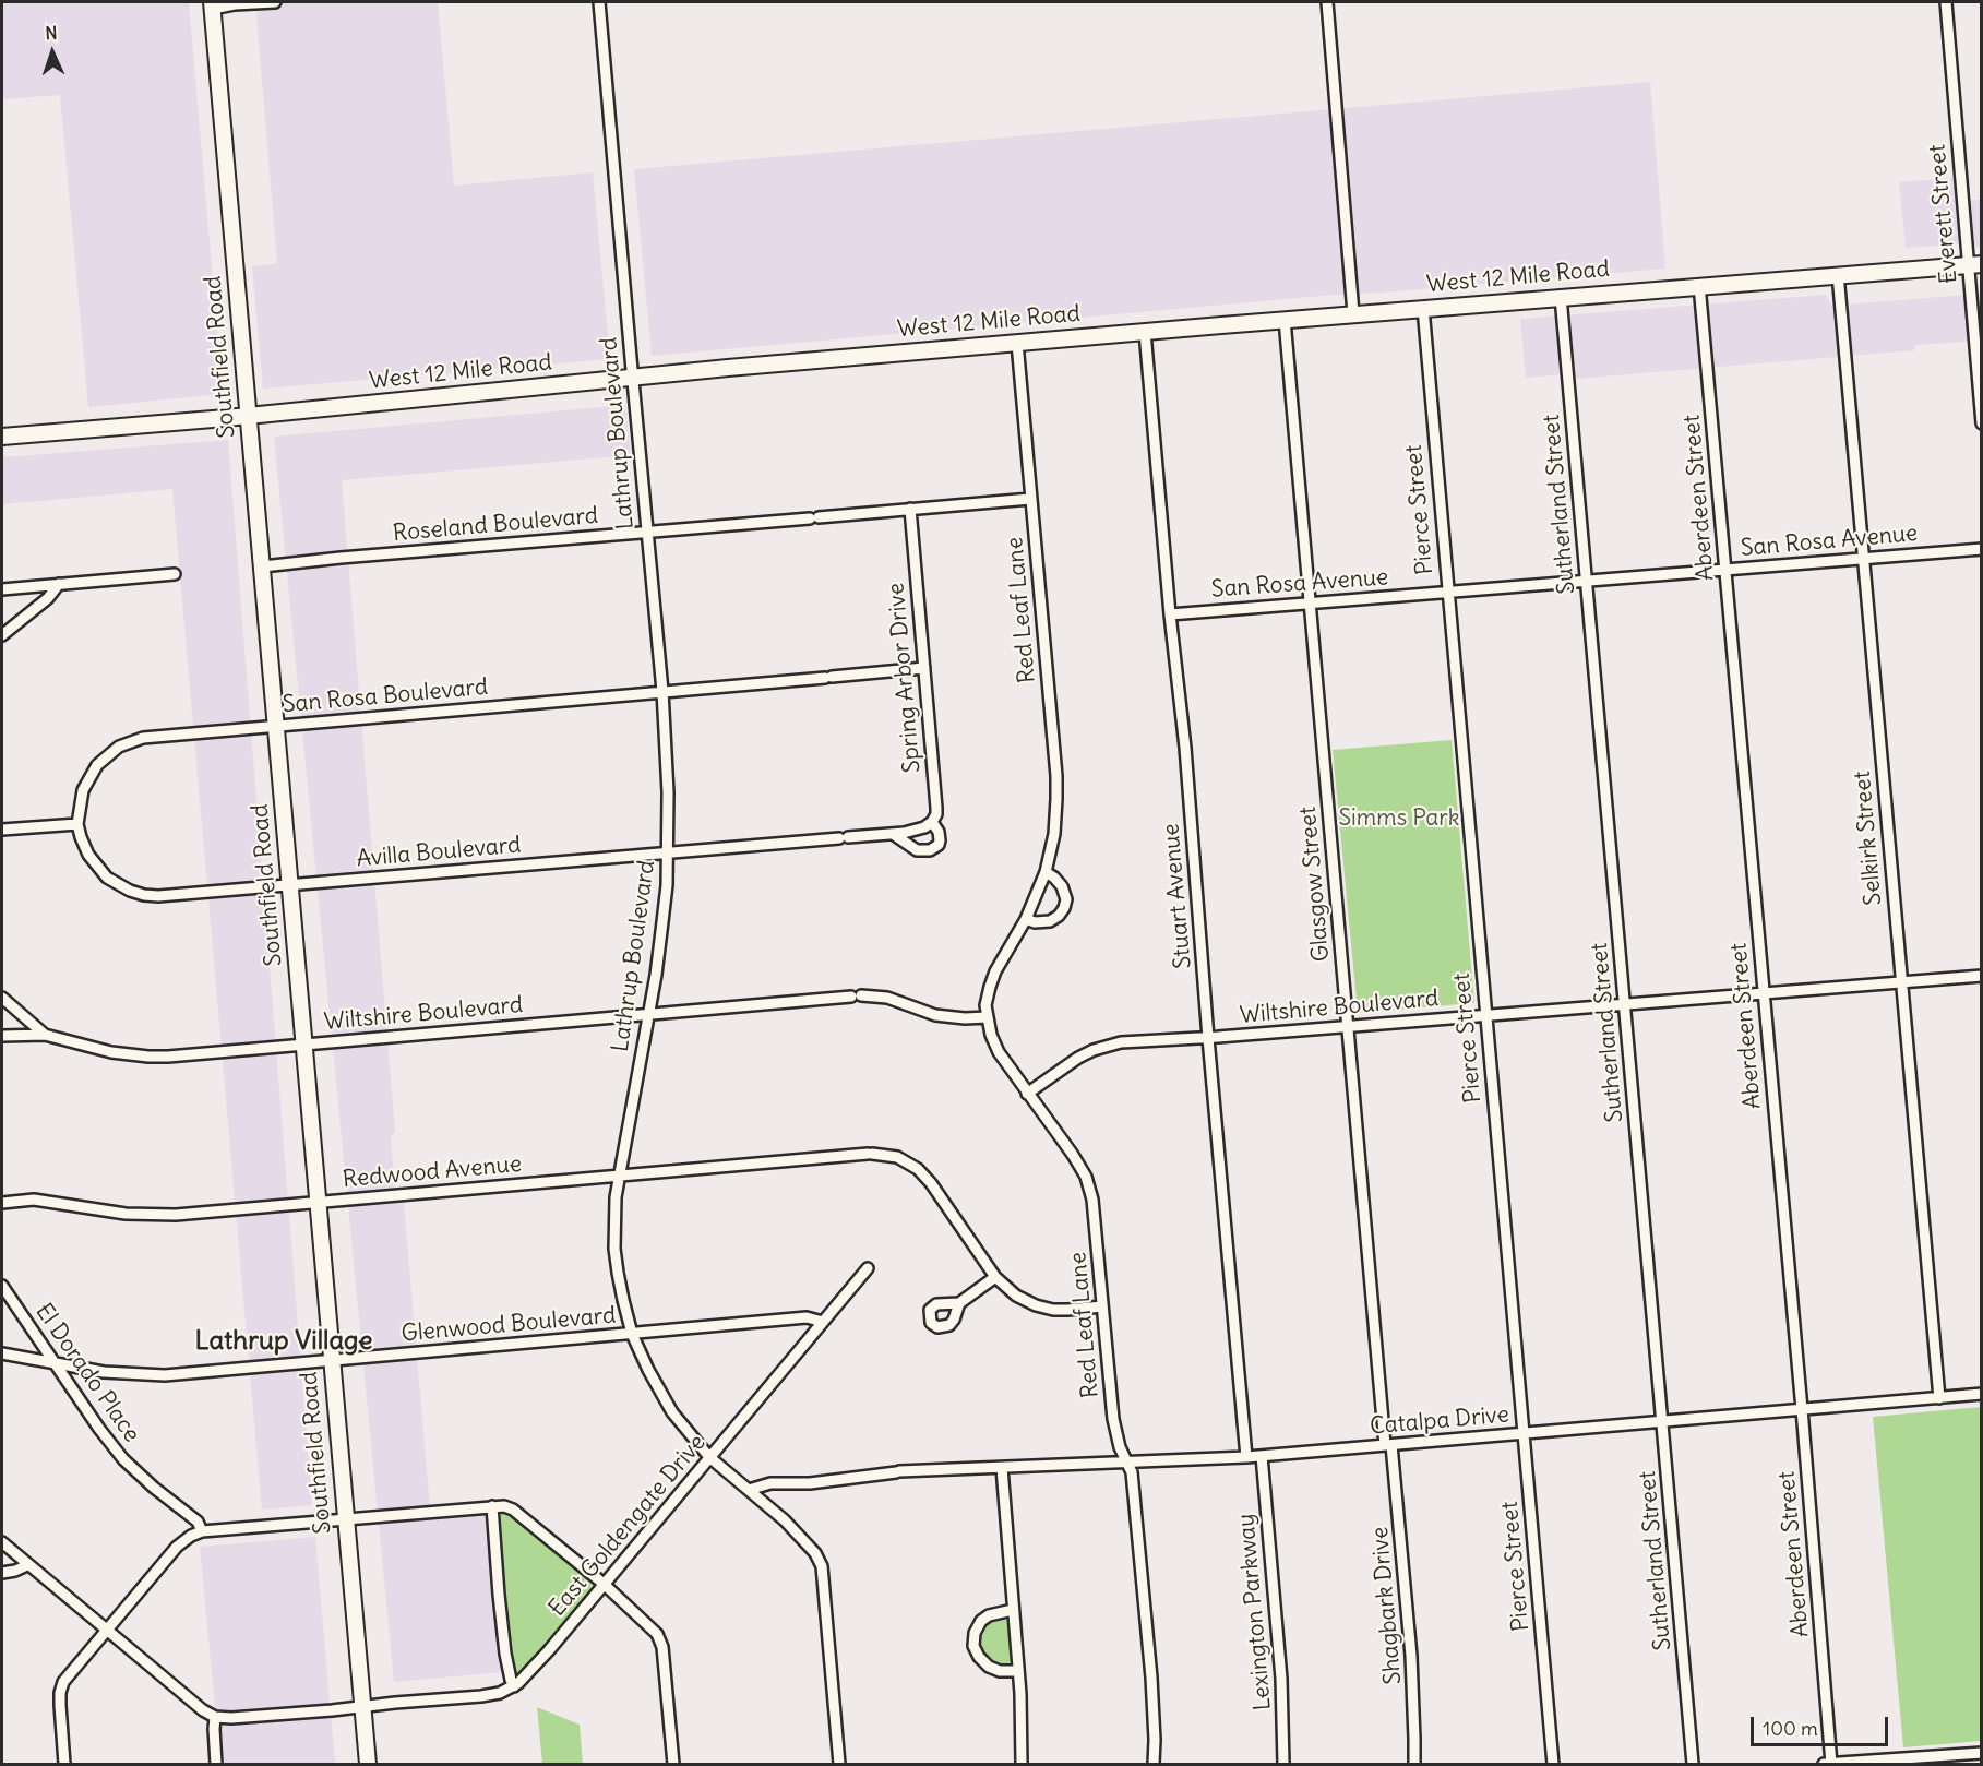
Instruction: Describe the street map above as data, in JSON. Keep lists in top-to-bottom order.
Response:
{
  "streets": {
    "main road": ["West 12 Mile Road", "Southfield Road"],
    "street": [
      "Everett Street",
      "Lathrup Boulevard",
      "Aberdeen Street",
      "Sutherland Street",
      "Pierce Street",
      "Roseland Boulevard",
      "San Rosa Avenue",
      "Red Leaf Lane",
      "Spring Arbor Drive",
      "San Rosa Boulevard",
      "Selkirk Street",
      "Avilla Boulevard",
      "Glasgow Street",
      "Stuart Avenue",
      "Wiltshire Boulevard",
      "Redwood Avenue",
      "Glenwood Boulevard",
      "El Dorado Place",
      "Catalpa Drive",
      "East Goldengate Drive",
      "Shagbark Drive",
      "Lexington Parkway"
    ]
  },
  "crossings": [
    ["Everett Street", "West 12 Mile Road"],
    ["West 12 Mile Road", "Southfield Road"],
    ["West 12 Mile Road", "Lathrup Boulevard"],
    ["West 12 Mile Road", "Aberdeen Street"],
    ["West 12 Mile Road", "Sutherland Street"],
    ["West 12 Mile Road", "Pierce Street"],
    ["West 12 Mile Road", "Red Leaf Lane"],
    ["West 12 Mile Road", "Selkirk Street"],
    ["West 12 Mile Road", "Glasgow Street"],
    ["West 12 Mile Road", "Stuart Avenue"],
    ["Southfield Road", "Roseland Boulevard"],
    ["Southfield Road", "San Rosa Boulevard"],
    ["Southfield Road", "Avilla Boulevard"],
    ["Southfield Road", "Wiltshire Boulevard"],
    ["Southfield Road", "Redwood Avenue"],
    ["Southfield Road", "Glenwood Boulevard"],
    ["Southfield Road", "East Goldengate Drive"],
    ["Lathrup Boulevard", "Roseland Boulevard"],
    ["Lathrup Boulevard", "San Rosa Boulevard"],
    ["Lathrup Boulevard", "Avilla Boulevard"],
    ["Lathrup Boulevard", "Wiltshire Boulevard"],
    ["Lathrup Boulevard", "Redwood Avenue"],
    ["Lathrup Boulevard", "Glenwood Boulevard"],
    ["Lathrup Boulevard", "Catalpa Drive"],
    ["Lathrup Boulevard", "East Goldengate Drive"],
    ["Aberdeen Street", "San Rosa Avenue"],
    ["Aberdeen Street", "Wiltshire Boulevard"],
    ["Aberdeen Street", "Catalpa Drive"],
    ["Sutherland Street", "San Rosa Avenue"],
    ["Sutherland Street", "Wiltshire Boulevard"],
    ["Sutherland Street", "Catalpa Drive"],
    ["Pierce Street", "San Rosa Avenue"],
    ["Pierce Street", "Wiltshire Boulevard"],
    ["Pierce Street", "Catalpa Drive"],
    ["Roseland Boulevard", "Red Leaf Lane"],
    ["Roseland Boulevard", "Spring Arbor Drive"],
    ["San Rosa Avenue", "Selkirk Street"],
    ["San Rosa Avenue", "Glasgow Street"],
    ["San Rosa Avenue", "Stuart Avenue"],
    ["Red Leaf Lane", "Wiltshire Boulevard"],
    ["Red Leaf Lane", "Redwood Avenue"],
    ["Red Leaf Lane", "Catalpa Drive"],
    ["Spring Arbor Drive", "San Rosa Boulevard"],
    ["Spring Arbor Drive", "Avilla Boulevard"],
    ["San Rosa Boulevard", "Avilla Boulevard"],
    ["Selkirk Street", "Wiltshire Boulevard"],
    ["Selkirk Street", "Catalpa Drive"],
    ["Glasgow Street", "Wiltshire Boulevard"],
    ["Glasgow Street", "Catalpa Drive"],
    ["Glasgow Street", "Shagbark Drive"],
    ["Stuart Avenue", "Wiltshire Boulevard"],
    ["Stuart Avenue", "Catalpa Drive"],
    ["Glenwood Boulevard", "El Dorado Place"],
    ["Glenwood Boulevard", "East Goldengate Drive"],
    ["Catalpa Drive", "Shagbark Drive"],
    ["Catalpa Drive", "Lexington Parkway"]
  ],
  "districts": ["Lathrup Village"],
  "parks": ["Simms Park"],
  "scale_bar": "100 m",
  "north": "top"
}
